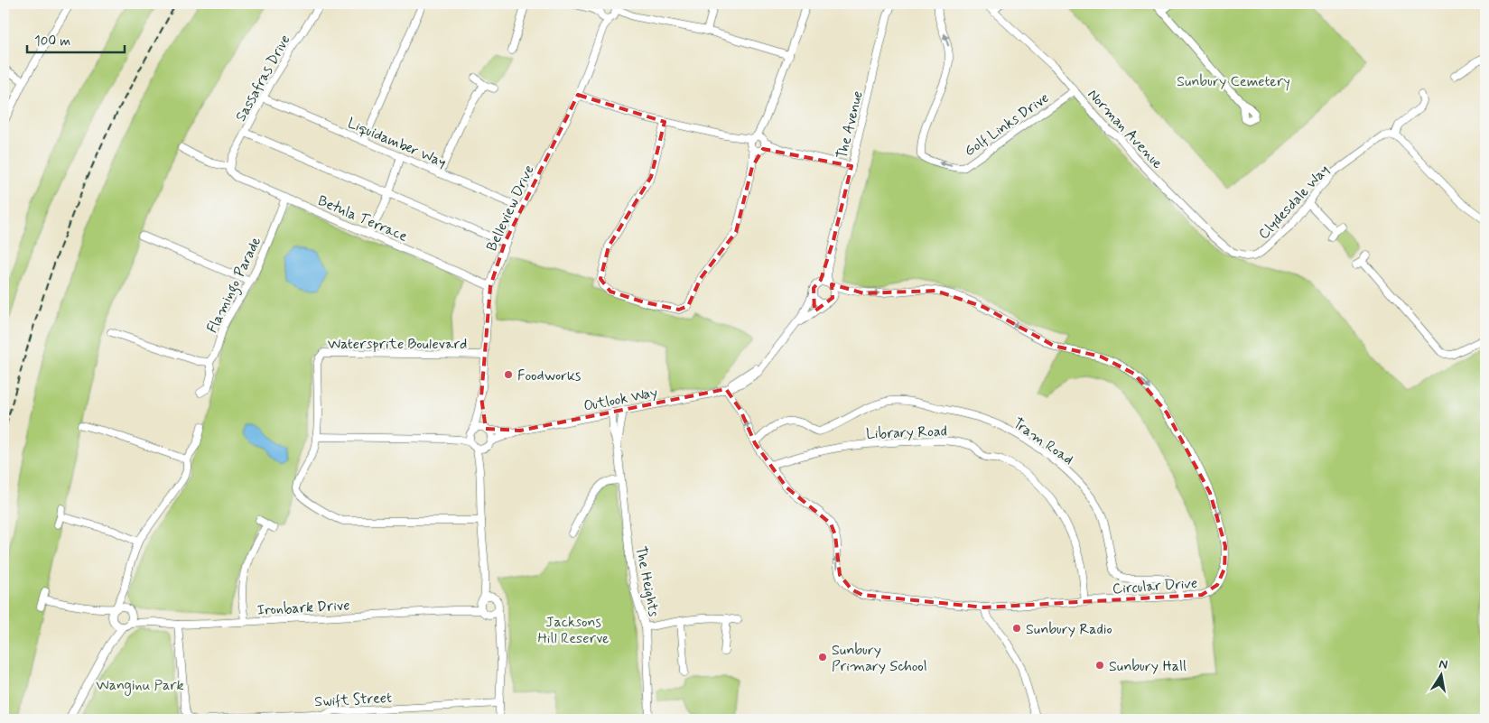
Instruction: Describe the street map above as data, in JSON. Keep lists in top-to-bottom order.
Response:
{
  "streets": {
    "street": [
      "Sassafras Drive",
      "Golf Links Drive",
      "The Avenue",
      "Norman Avenue",
      "Liquidamber Way",
      "Clydesdale Way",
      "Belleview Drive",
      "Betula Terrace",
      "Flamingo Parade",
      "Watersprite Boulevard",
      "Outlook Way",
      "Library Road",
      "Tram Road",
      "The Heights",
      "Circular Drive",
      "Ironbark Drive",
      "Swift Street"
    ]
  },
  "crossings": [
    ["Sassafras Drive", "Liquidamber Way"],
    ["Sassafras Drive", "Betula Terrace"],
    ["Golf Links Drive", "Norman Avenue"],
    ["The Avenue", "Outlook Way"],
    ["The Avenue", "Circular Drive"],
    ["Norman Avenue", "Clydesdale Way"],
    ["Liquidamber Way", "Belleview Drive"],
    ["Belleview Drive", "Betula Terrace"],
    ["Belleview Drive", "Watersprite Boulevard"],
    ["Belleview Drive", "Outlook Way"],
    ["Betula Terrace", "Flamingo Parade"],
    ["Outlook Way", "The Heights"],
    ["Outlook Way", "Circular Drive"],
    ["Library Road", "Circular Drive"],
    ["Tram Road", "Circular Drive"]
  ],
  "parks": ["Sunbury Cemetery", "Jacksons Hill Reserve", "Wanginu Park"],
  "places": [
    "Foodworks",
    "Sunbury Radio",
    "Sunbury Primary School",
    "Sunbury Hall"
  ],
  "scale_bar": "100 m",
  "north": "top"
}
